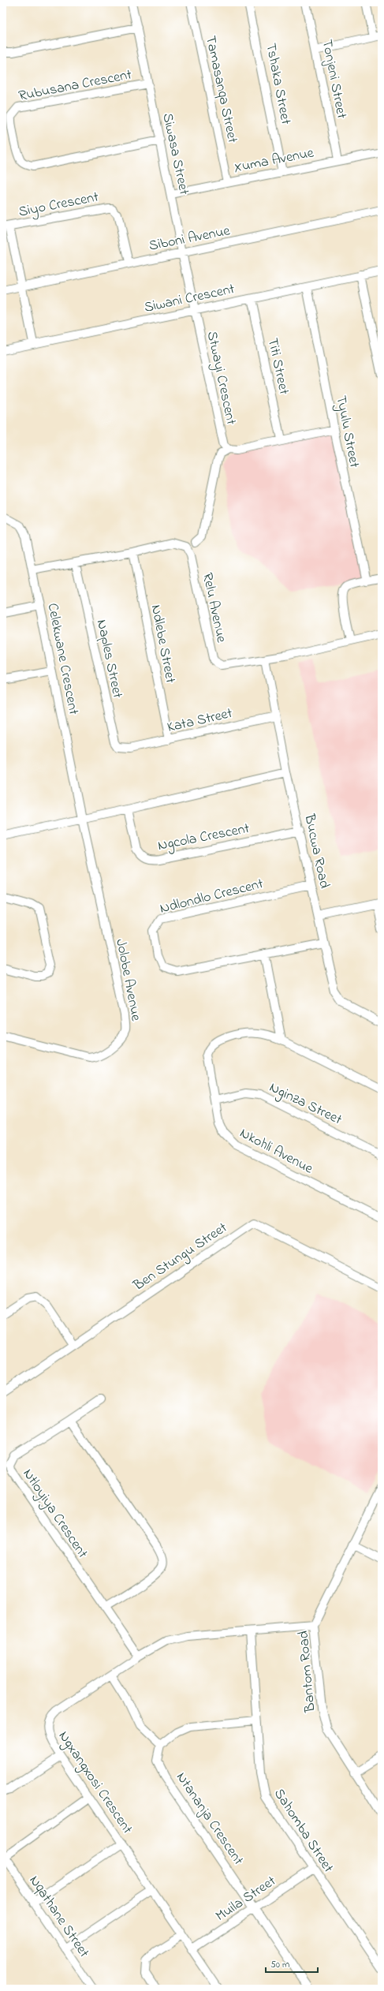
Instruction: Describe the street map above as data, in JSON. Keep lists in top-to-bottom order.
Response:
{
  "streets": {
    "street": [
      "Tonjeni Street",
      "Tshaka Street",
      "Rubusana Crescent",
      "Tamasanqa Street",
      "Siwasa Street",
      "Xuma Avenue",
      "Siyo Crescent",
      "Siboni Avenue",
      "Siwani Crescent",
      "Titi Street",
      "Stwayi Crescent",
      "Tyulu Street",
      "Relu Avenue",
      "Ndlebe Street",
      "Celekwane Crescent",
      "Naples Street",
      "Kata Street",
      "Ngcola Crescent",
      "Bucwa Road",
      "Ndlondlo Crescent",
      "Jolobe Avenue",
      "Nginza Street",
      "Nkohli Avenue",
      "Ben Stungu Street",
      "Ntloyiya Crescent",
      "Bantom Road",
      "Ngxangxosi Crescent",
      "Ntananja Crescent",
      "Sahomba Street",
      "Muila Street",
      "Nqathane Street"
    ]
  },
  "crossings": [
    ["Tonjeni Street", "Xuma Avenue"],
    ["Tshaka Street", "Xuma Avenue"],
    ["Rubusana Crescent", "Siwasa Street"],
    ["Tamasanqa Street", "Xuma Avenue"],
    ["Siwasa Street", "Xuma Avenue"],
    ["Siwasa Street", "Siboni Avenue"],
    ["Siwasa Street", "Siwani Crescent"],
    ["Siwasa Street", "Stwayi Crescent"],
    ["Siyo Crescent", "Siboni Avenue"],
    ["Siyo Crescent", "Siwani Crescent"],
    ["Siwani Crescent", "Titi Street"],
    ["Siwani Crescent", "Stwayi Crescent"],
    ["Siwani Crescent", "Tyulu Street"],
    ["Relu Avenue", "Ndlebe Street"],
    ["Relu Avenue", "Celekwane Crescent"],
    ["Relu Avenue", "Naples Street"],
    ["Relu Avenue", "Bucwa Road"],
    ["Ndlebe Street", "Kata Street"],
    ["Celekwane Crescent", "Jolobe Avenue"],
    ["Naples Street", "Kata Street"],
    ["Kata Street", "Bucwa Road"],
    ["Ngcola Crescent", "Bucwa Road"],
    ["Bucwa Road", "Ndlondlo Crescent"],
    ["Nginza Street", "Nkohli Avenue"],
    ["Ntloyiya Crescent", "Ngxangxosi Crescent"],
    ["Bantom Road", "Ngxangxosi Crescent"],
    ["Ngxangxosi Crescent", "Sahomba Street"],
    ["Ngxangxosi Crescent", "Muila Street"],
    ["Ntananja Crescent", "Muila Street"],
    ["Sahomba Street", "Muila Street"]
  ],
  "scale_bar": "50 m"
}
